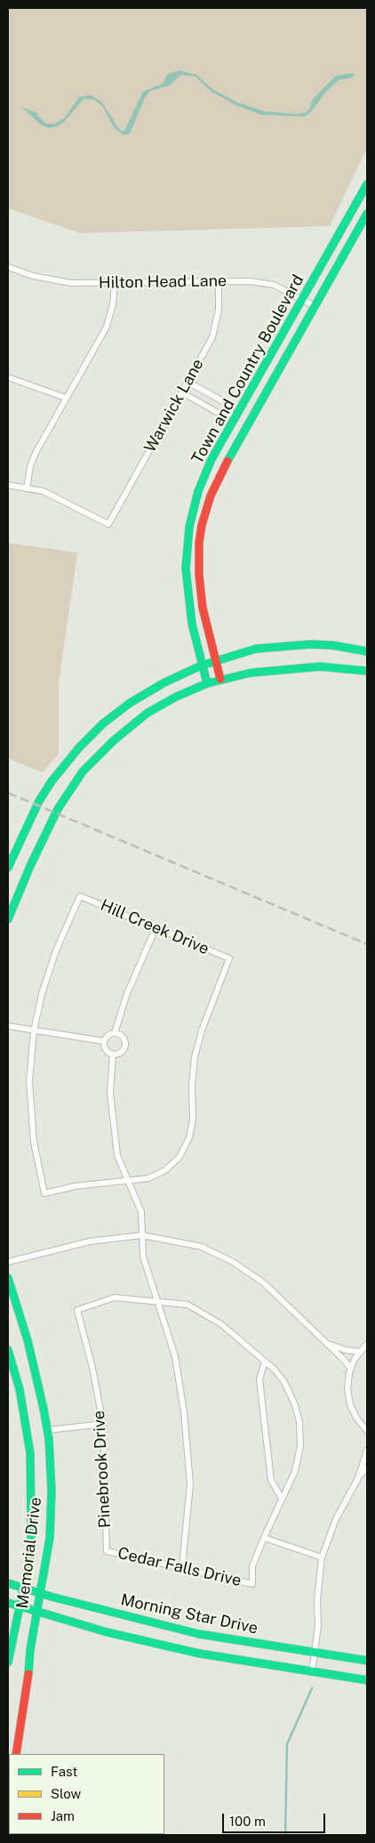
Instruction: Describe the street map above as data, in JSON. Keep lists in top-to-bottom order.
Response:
{
  "streets": {
    "main road": ["Town and Country Boulevard", "Memorial Drive", "Morning Star Drive"],
    "street": [
      "Hilton Head Lane",
      "Warwick Lane",
      "Hill Creek Drive",
      "Pinebrook Drive",
      "Cedar Falls Drive"
    ]
  },
  "crossings": [
    ["Hilton Head Lane", "Town and Country Boulevard"],
    ["Hilton Head Lane", "Warwick Lane"],
    ["Pinebrook Drive", "Cedar Falls Drive"],
    ["Memorial Drive", "Morning Star Drive"]
  ],
  "legend": ["Fast", "Slow", "Jam"],
  "scale_bar": "100 m"
}
